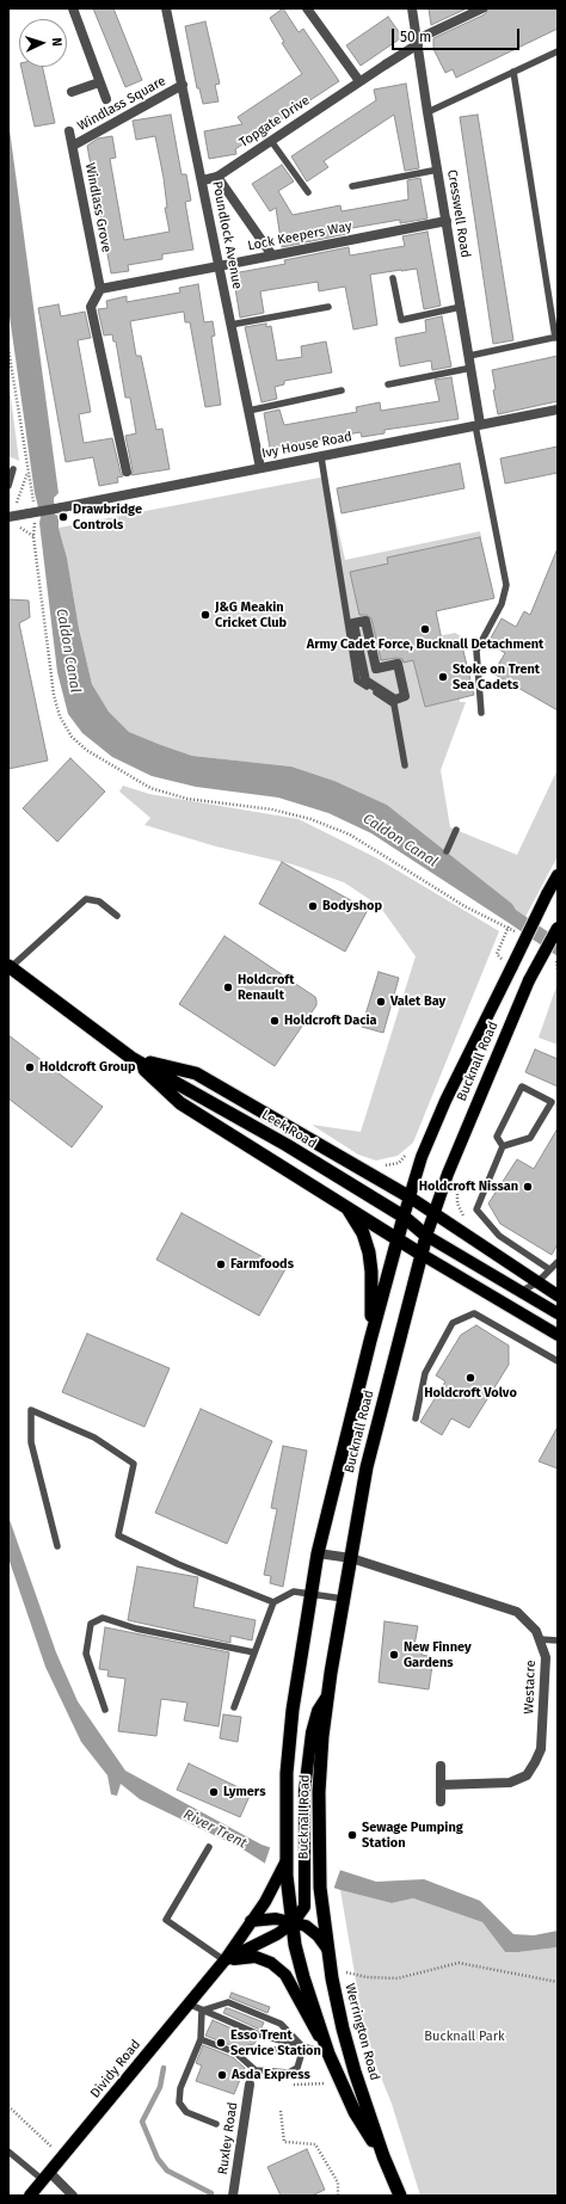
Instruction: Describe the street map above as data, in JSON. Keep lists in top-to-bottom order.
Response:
{
  "streets": {
    "highway": ["Bucknall Road", "Leek Road", "Werrington Road"],
    "main road": ["Dividy Road"],
    "street": [
      "Windlass Square",
      "Topgate Drive",
      "Windlass Grove",
      "Cresswell Road",
      "Poundlock Avenue",
      "Lock Keepers Way",
      "Ivy House Road",
      "Westacre",
      "Ruxley Road"
    ]
  },
  "crossings": [
    ["Windlass Square", "Windlass Grove"],
    ["Windlass Square", "Poundlock Avenue"],
    ["Topgate Drive", "Cresswell Road"],
    ["Topgate Drive", "Poundlock Avenue"],
    ["Windlass Grove", "Lock Keepers Way"],
    ["Cresswell Road", "Lock Keepers Way"],
    ["Cresswell Road", "Ivy House Road"],
    ["Poundlock Avenue", "Lock Keepers Way"],
    ["Poundlock Avenue", "Ivy House Road"],
    ["Bucknall Road", "Leek Road"],
    ["Bucknall Road", "Westacre"],
    ["Bucknall Road", "Werrington Road"],
    ["Bucknall Road", "Dividy Road"]
  ],
  "water": ["Caldon Canal", "River Trent"],
  "parks": ["Bucknall Park"],
  "places": [
    "Drawbridge Controls",
    "J&G Meakin Cricket Club",
    "Army Cadet Force, Bucknall Detachment",
    "Stoke on Trent Sea Cadets",
    "Bodyshop",
    "Holdcroft Renault",
    "Valet Bay",
    "Holdcroft Dacia",
    "Holdcroft Group",
    "Holdcroft Nissan",
    "Farmfoods",
    "Holdcroft Volvo",
    "New Finney Gardens",
    "Lymers",
    "Sewage Pumping Station",
    "Esso Trent Service Station",
    "Asda Express"
  ],
  "scale_bar": "50 m",
  "north": "right"
}
